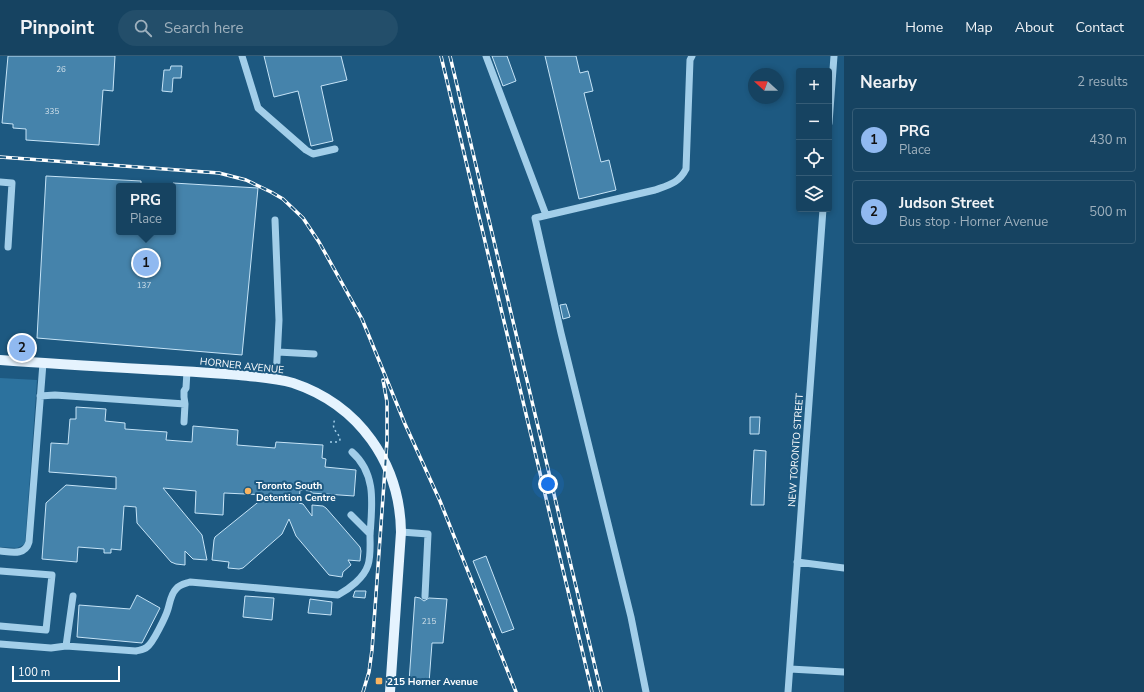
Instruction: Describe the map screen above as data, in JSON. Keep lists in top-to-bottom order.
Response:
{
  "streets": {
    "main road": ["HORNER AVENUE"],
    "street": ["NEW TORONTO STREET"]
  },
  "places": {
    "other": ["Toronto South Detention Centre"],
    "transit": ["215 Horner Avenue"]
  },
  "house_numbers": [
    "26",
    "335",
    "137",
    "215"
  ],
  "scale_bar": "100 m",
  "north": "left",
  "page": {
    "header": "Pinpoint",
    "search": "Search here",
    "nav": [
      "Home",
      "Map",
      "About",
      "Contact"
    ],
    "heading": ["Nearby", "2 results"],
    "map_buttons": ["+", "−"],
    "list": [
      {
        "mark": "1",
        "name": "PRG",
        "note": "Place",
        "value": "430 m"
      },
      {
        "mark": "2",
        "name": "Judson Street",
        "note": "Bus stop · Horner Avenue",
        "value": "500 m"
      }
    ],
    "popup": ["PRG", "Place"],
    "pins": ["1", "2"],
    "scale": "100 m"
  }
}
